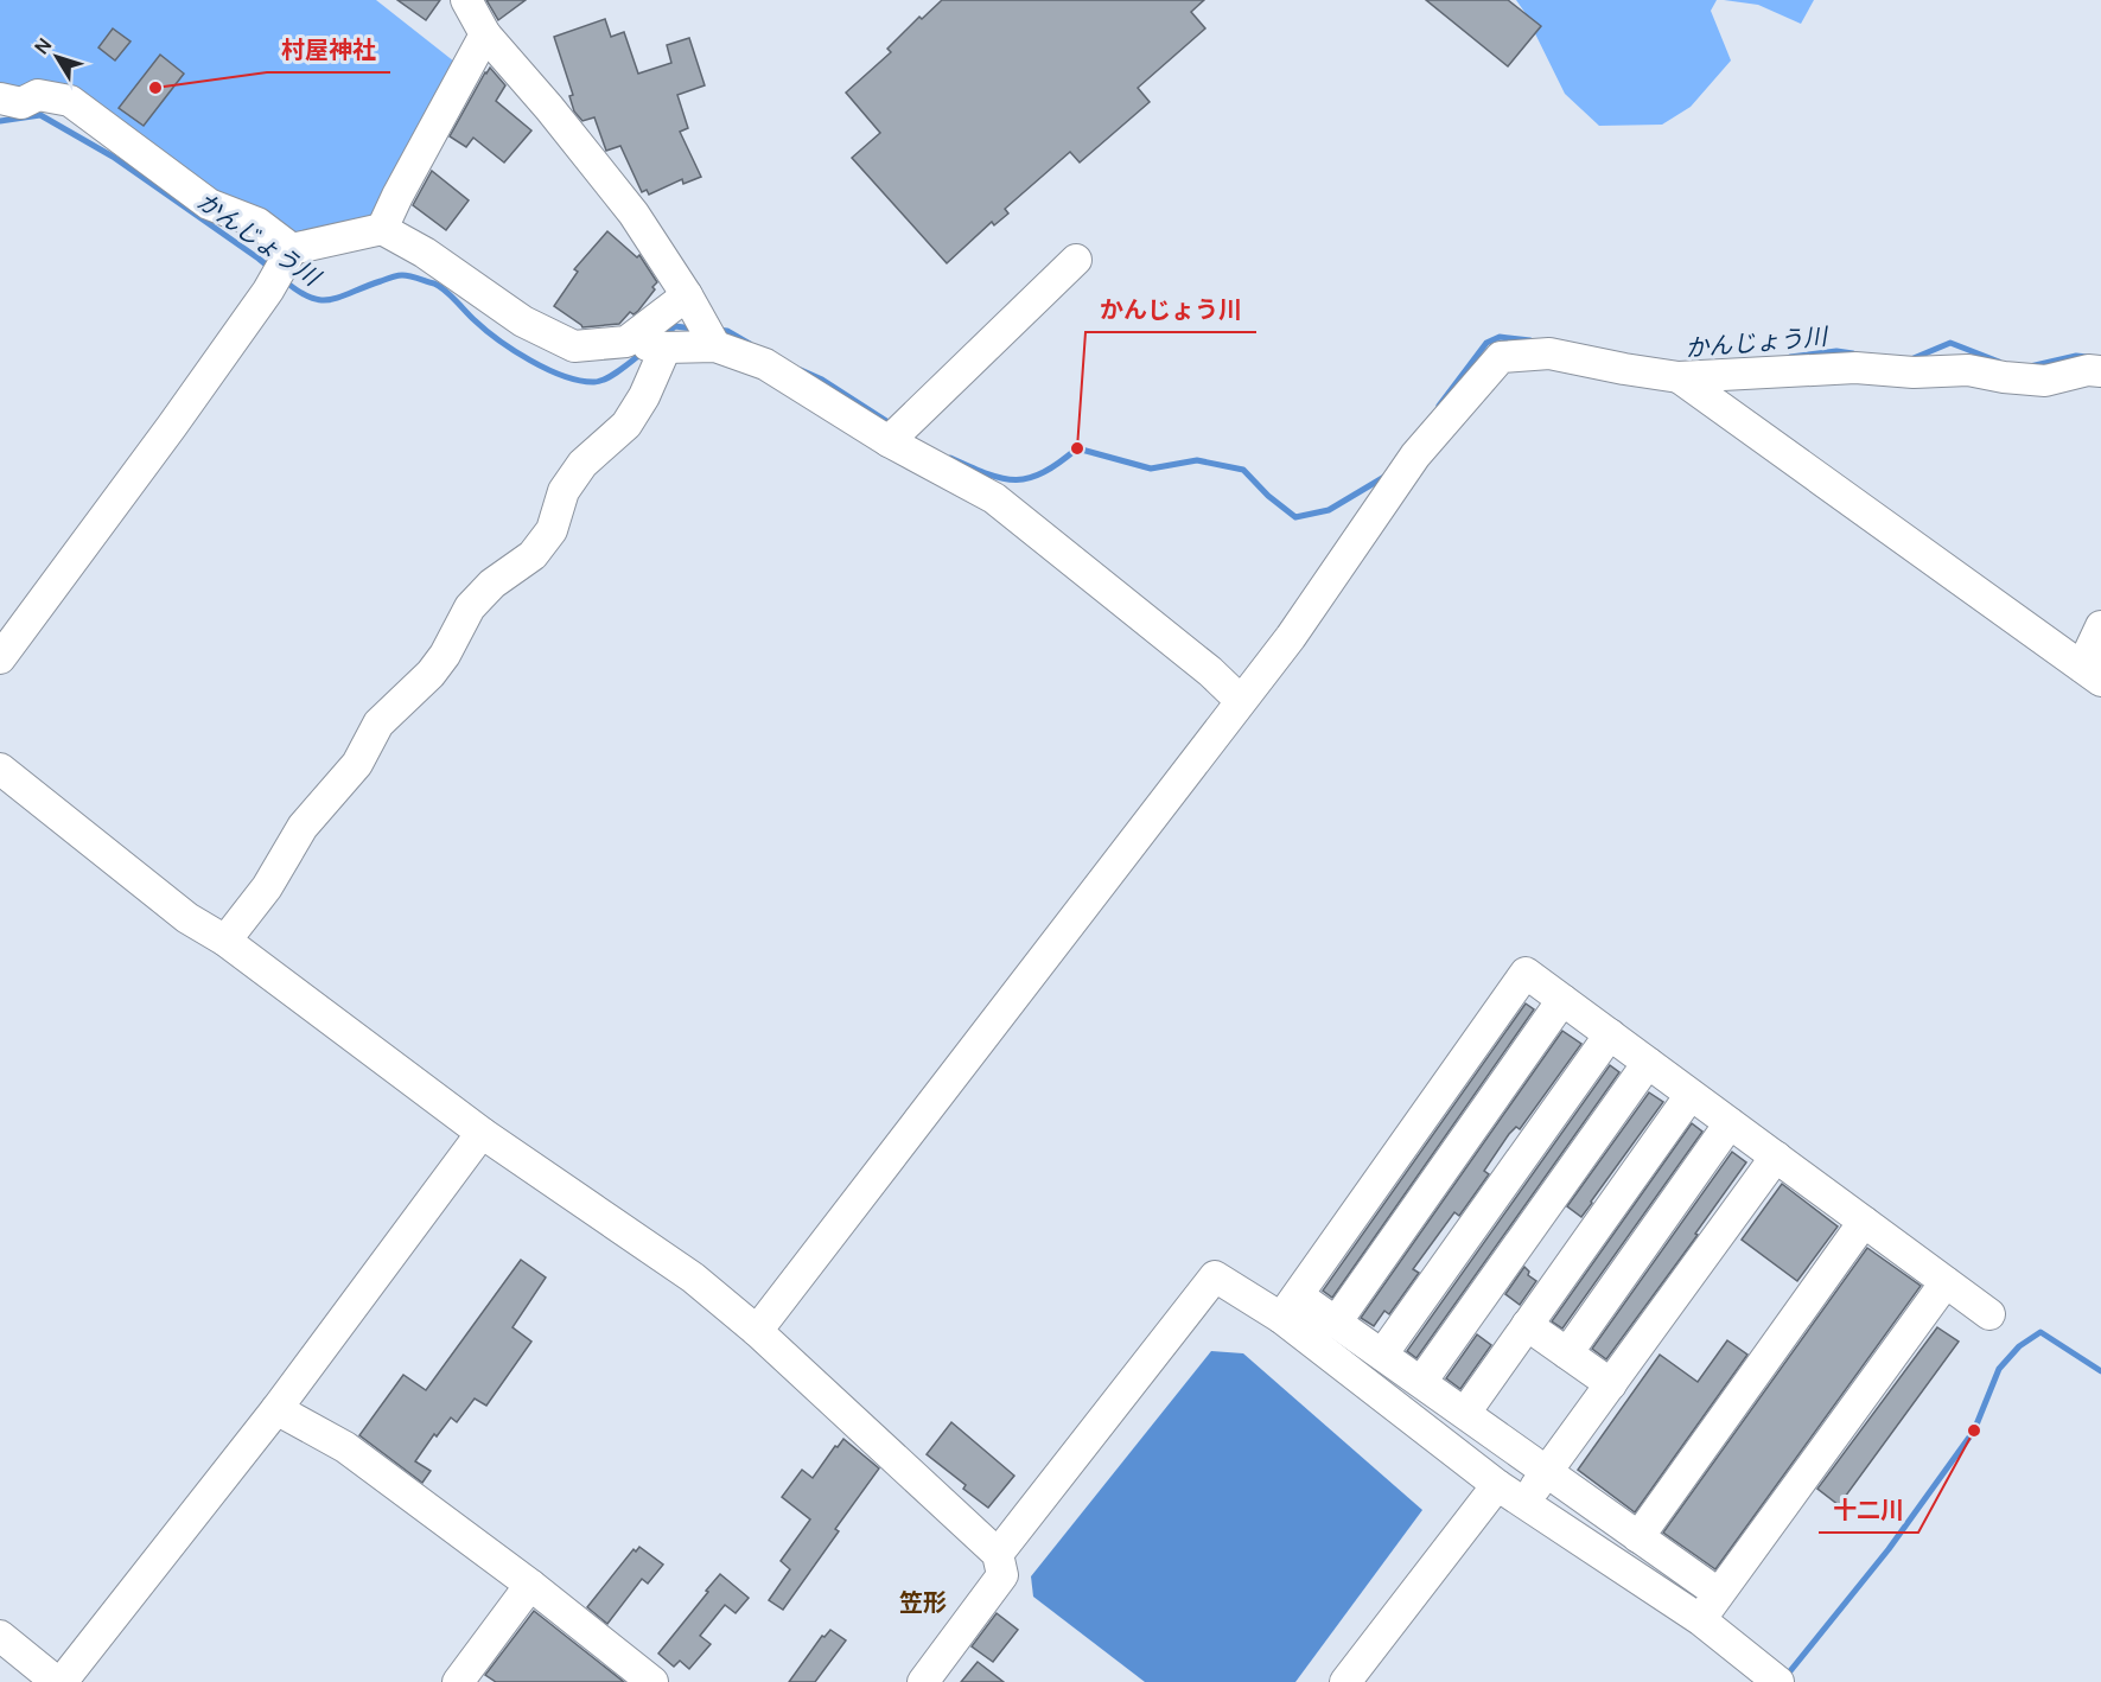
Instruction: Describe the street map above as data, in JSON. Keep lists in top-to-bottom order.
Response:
{
  "districts": ["笠形"],
  "water": ["かんじょう川"],
  "places": ["村屋神社", "かんじょう川", "十二川"],
  "north": "top left"
}
